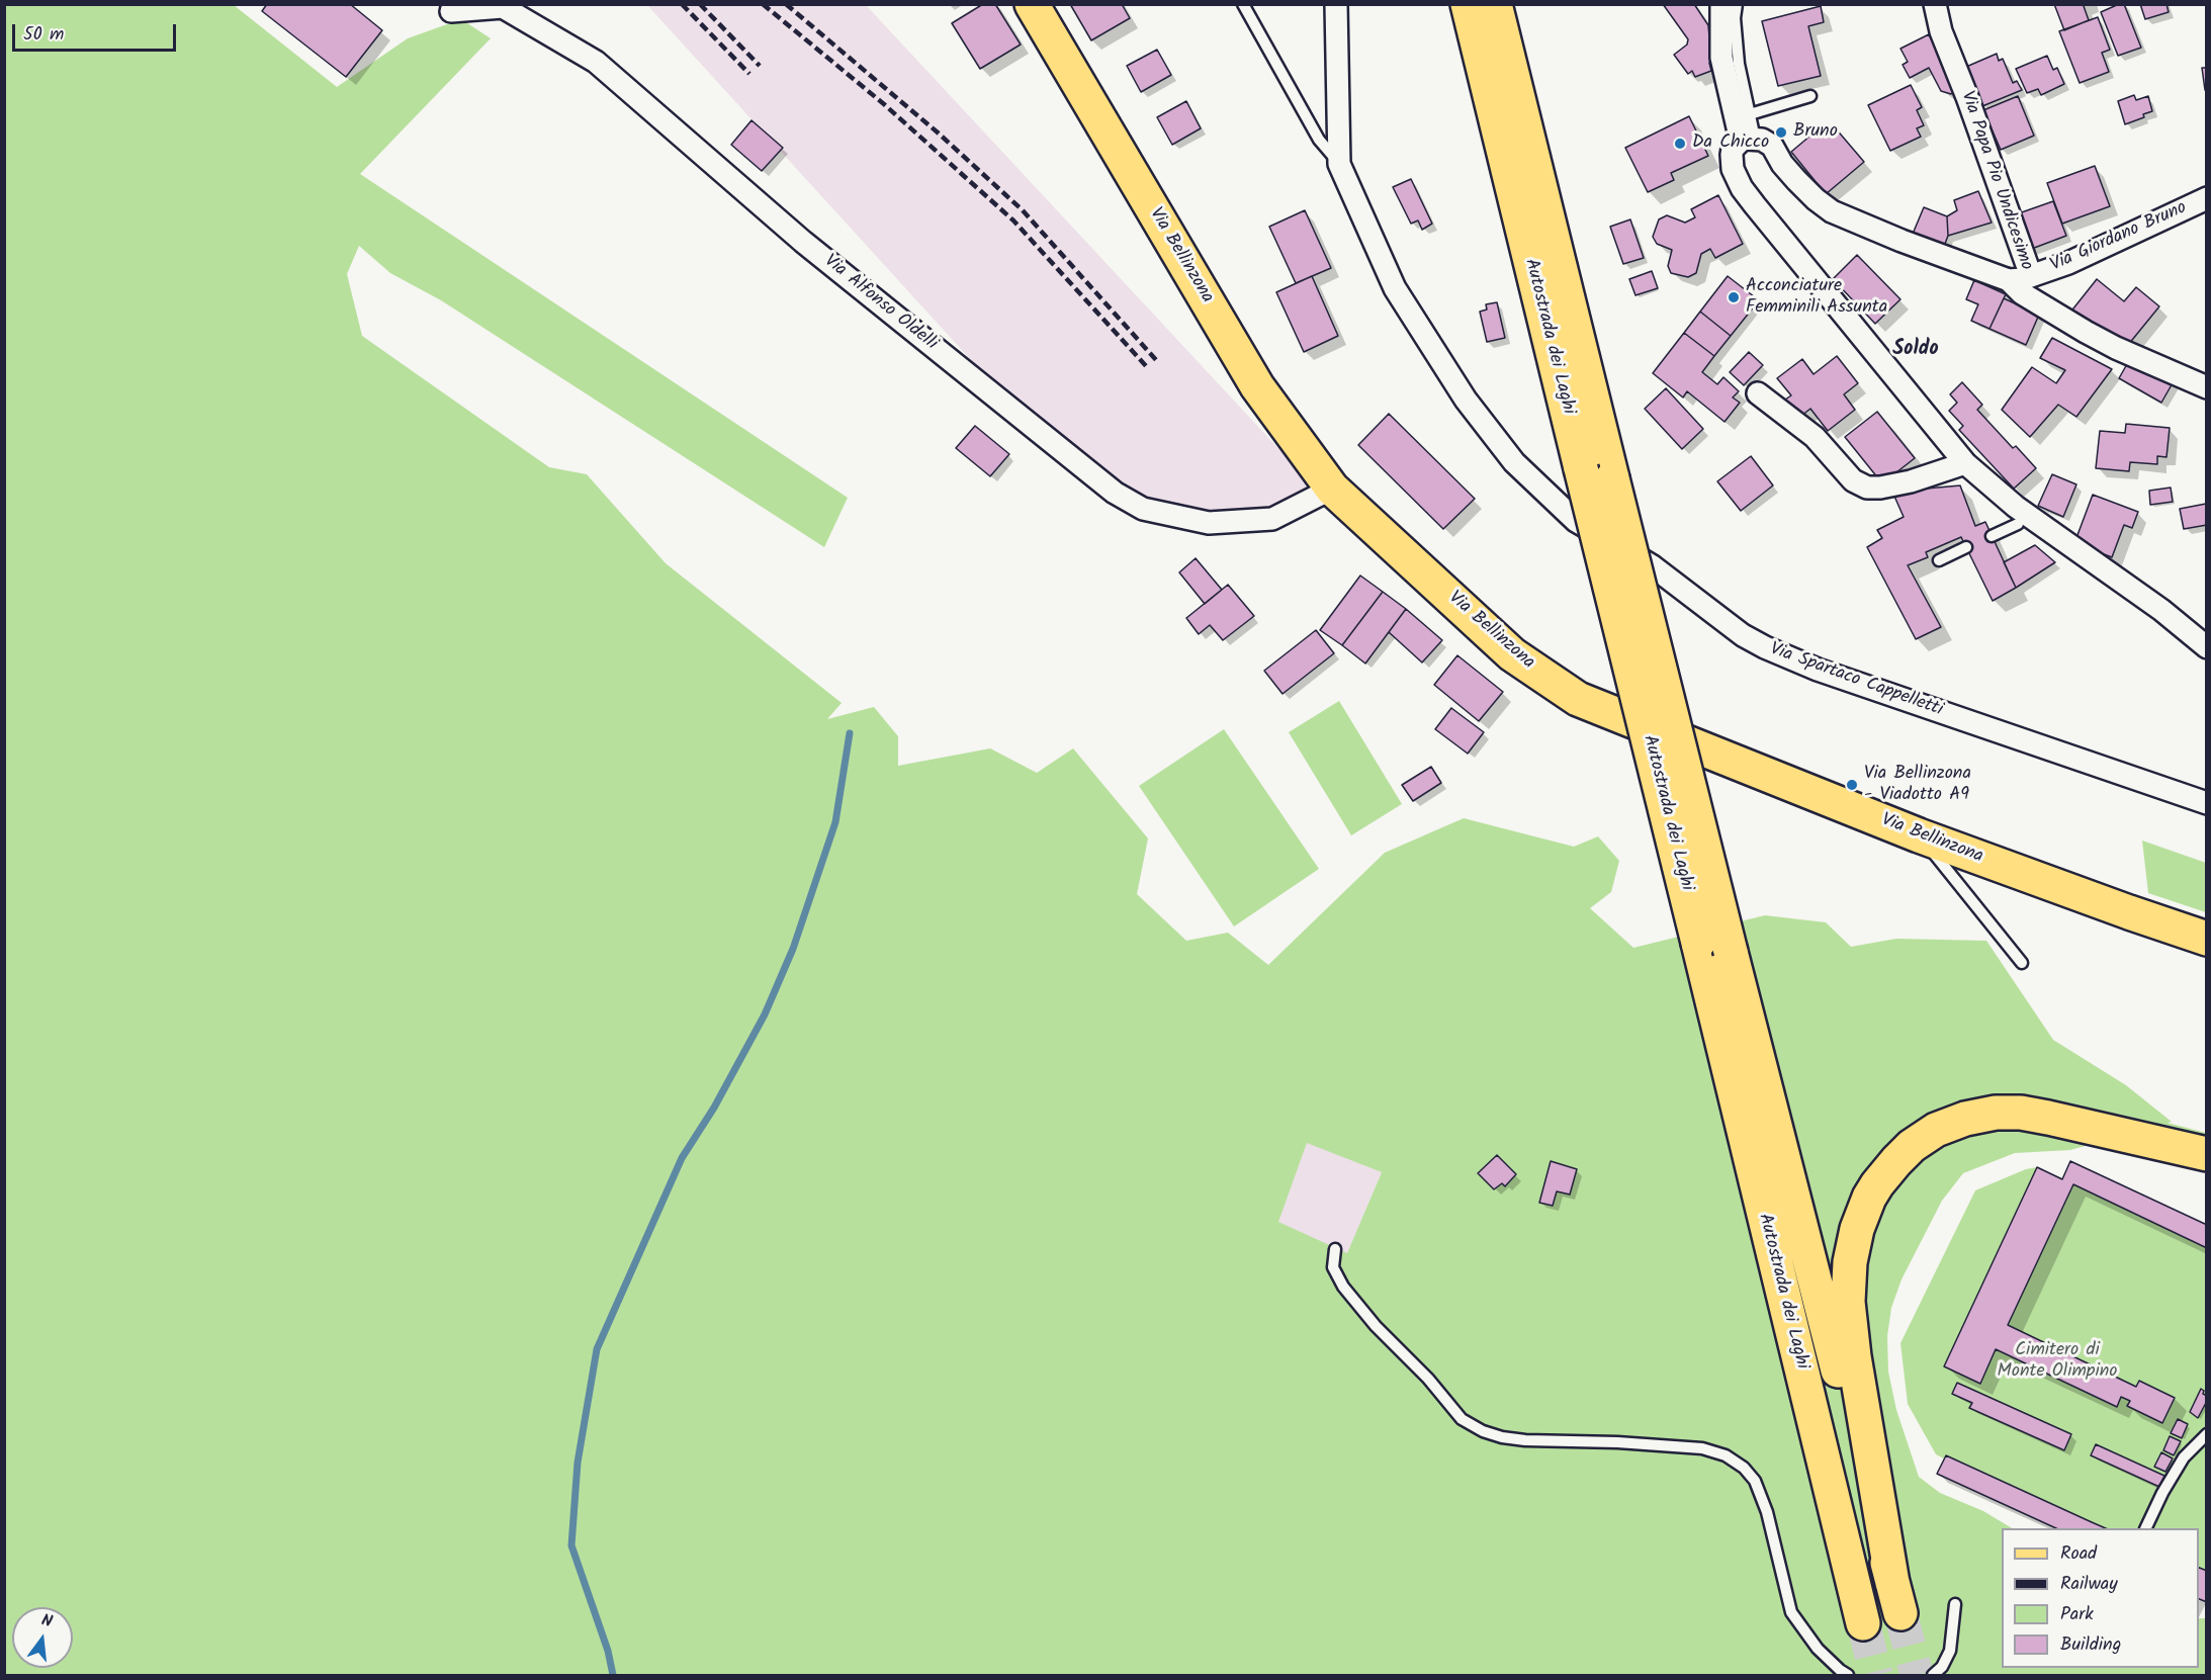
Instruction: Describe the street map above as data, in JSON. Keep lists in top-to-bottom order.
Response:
{
  "streets": {
    "main road": ["Via Bellinzona", "Autostrada dei Laghi"],
    "street": [
      "Via Papa Pio Undicesimo",
      "Via Giordano Bruno",
      "Via Alfonso Oldelli",
      "Via Spartaco Cappelletti"
    ]
  },
  "crossings": [
    ["Via Papa Pio Undicesimo", "Via Giordano Bruno"],
    ["Via Bellinzona", "Via Alfonso Oldelli"]
  ],
  "districts": ["Soldo"],
  "parks": ["Cimitero di Monte Olimpino"],
  "places": [
    "Bruno",
    "Da Chicco",
    "Acconciature Femminili Assunta",
    "Via Bellinzona - Viadotto A9"
  ],
  "legend": [
    "Road",
    "Railway",
    "Park",
    "Building"
  ],
  "scale_bar": "50 m",
  "north": "top"
}
